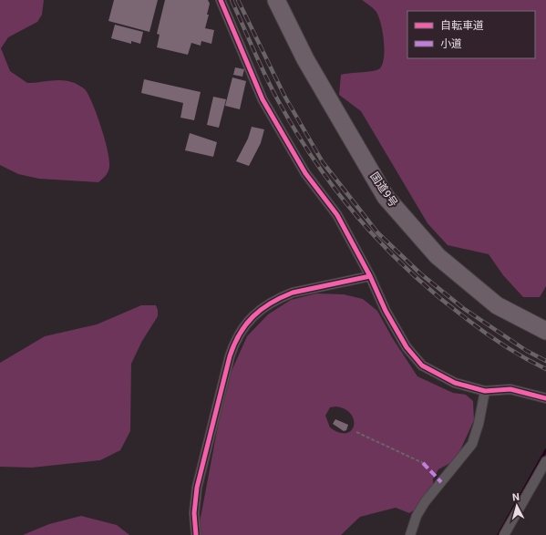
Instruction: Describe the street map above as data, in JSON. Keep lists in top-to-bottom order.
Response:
{
  "streets": {
    "highway": ["国道9号"]
  },
  "legend": ["自転車道", "小道"],
  "north": "top"
}
